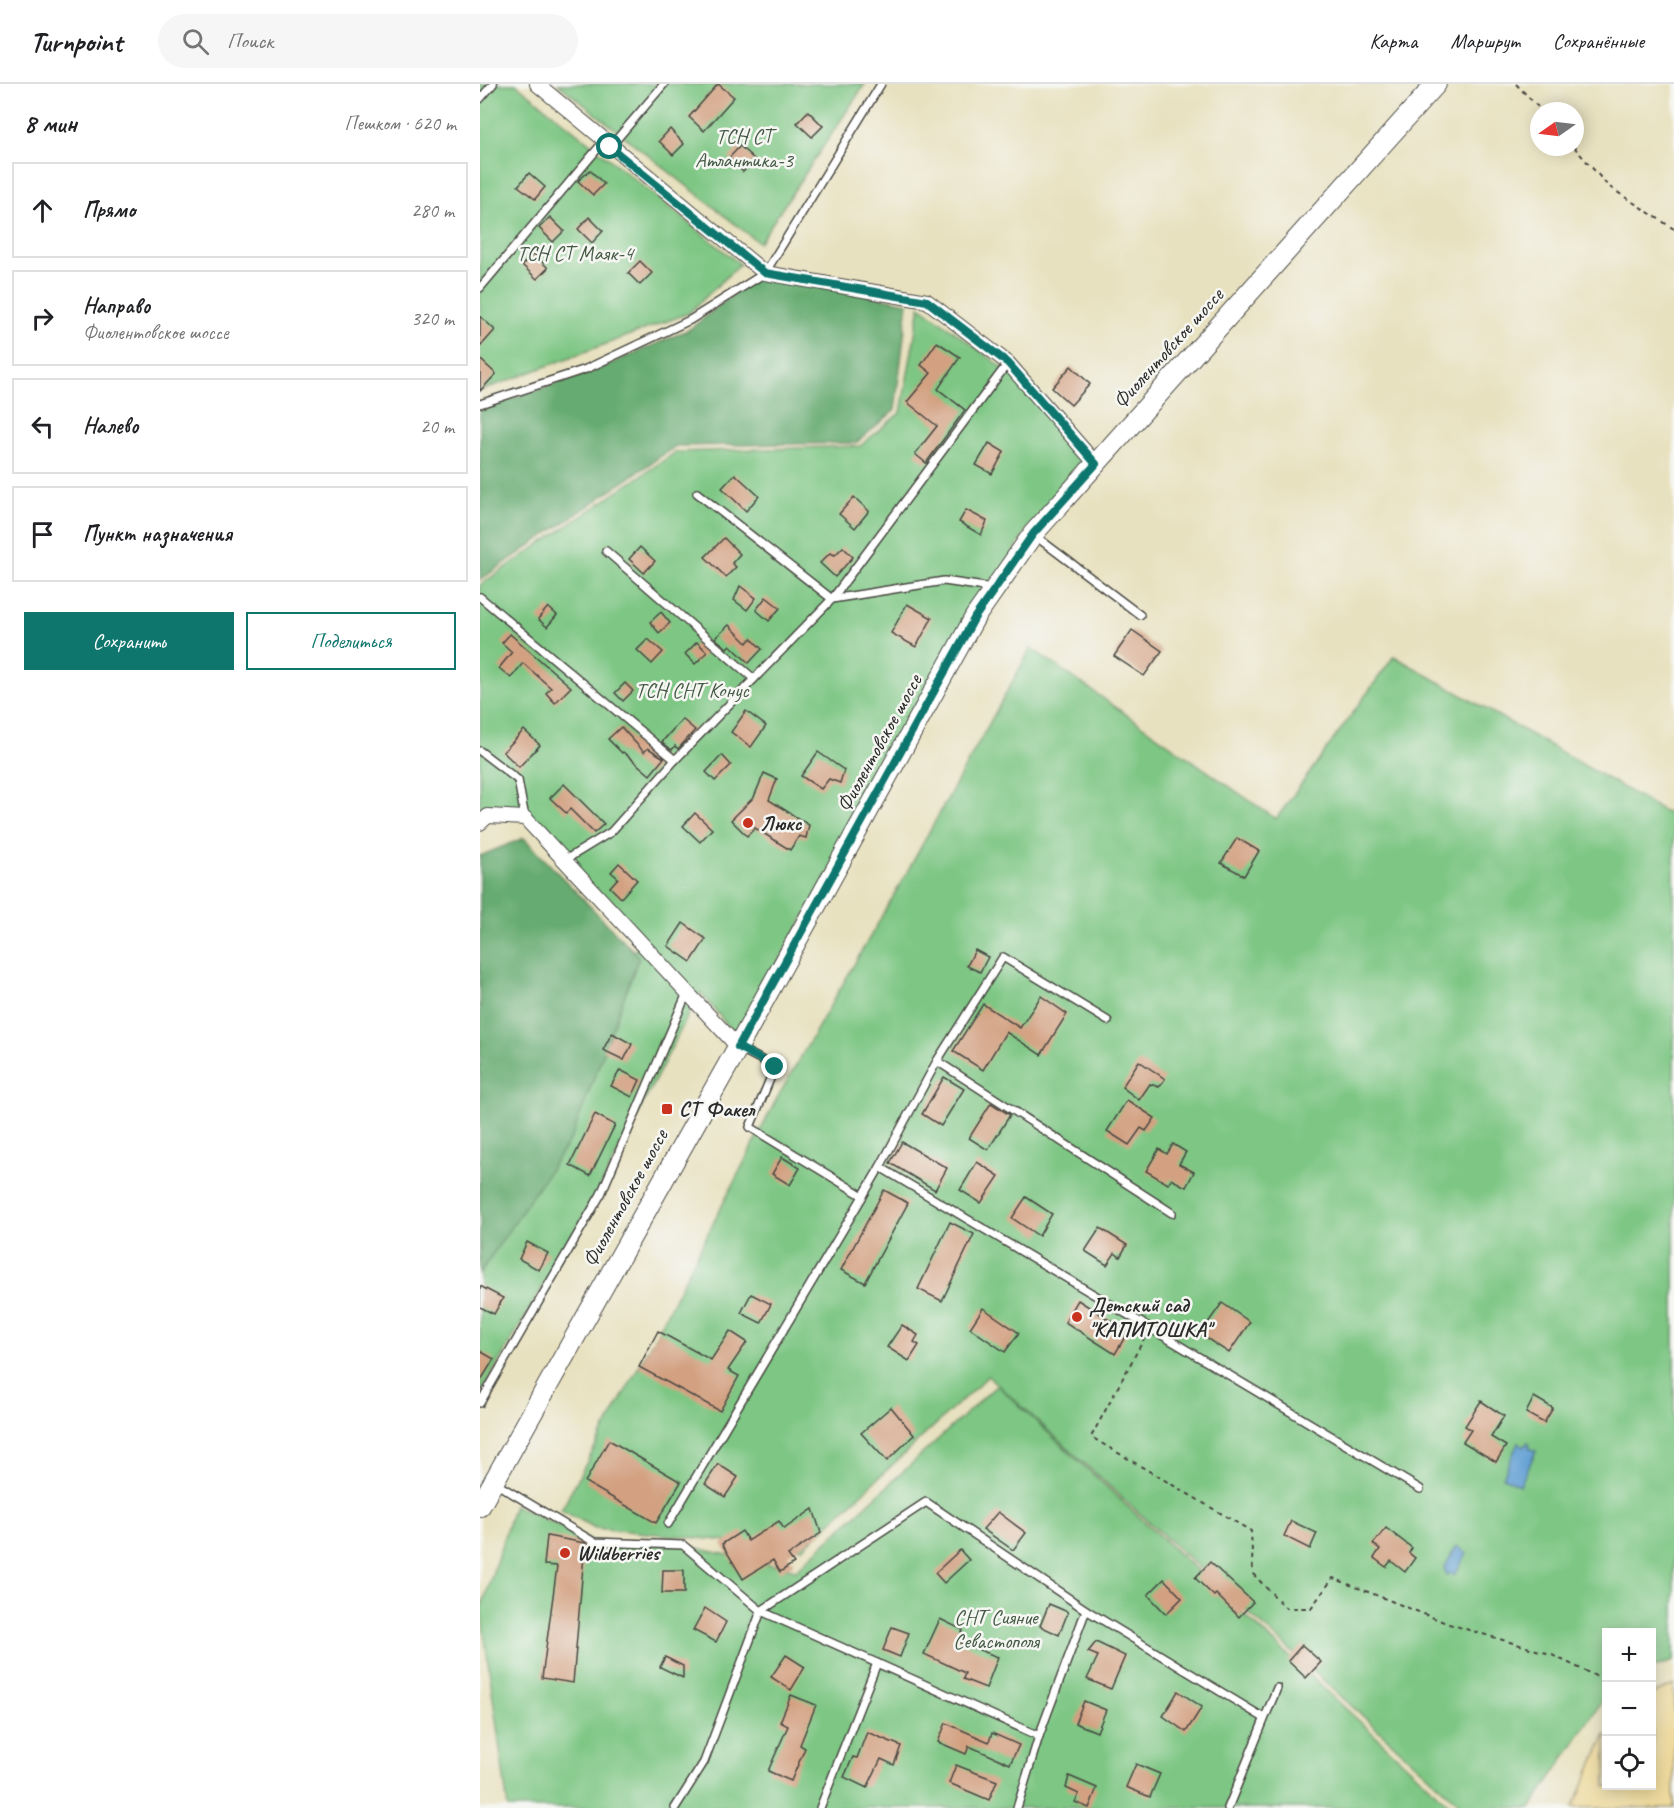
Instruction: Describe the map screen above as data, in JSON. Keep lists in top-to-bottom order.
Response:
{
  "streets": {
    "main road": ["Фиолентовское шоссе"]
  },
  "parks": [
    "ТСН СТ Атлантика-3",
    "ТСН СТ Маяк-4",
    "ТСН СНТ Конус",
    "СНТ Сияние Севастополя"
  ],
  "places": {
    "other": ["Люкс", "Детский сад \"КАПИТОШКА\"", "Wildberries"],
    "transit": ["СТ Факел"]
  },
  "north": "left",
  "page": {
    "header": "Turnpoint",
    "search": "Поиск",
    "nav": ["Карта", "Маршрут", "Сохранённые"],
    "heading": ["8 мин", "Пешком · 620 m"],
    "list": [
      ["Прямо", "280 m"],
      ["Направо", "Фиолентовское шоссе", "320 m"],
      ["Налево", "20 m"],
      "Пункт назначения"
    ],
    "buttons": ["Сохранить", "Поделиться"],
    "map_buttons": ["+", "−"]
  }
}
